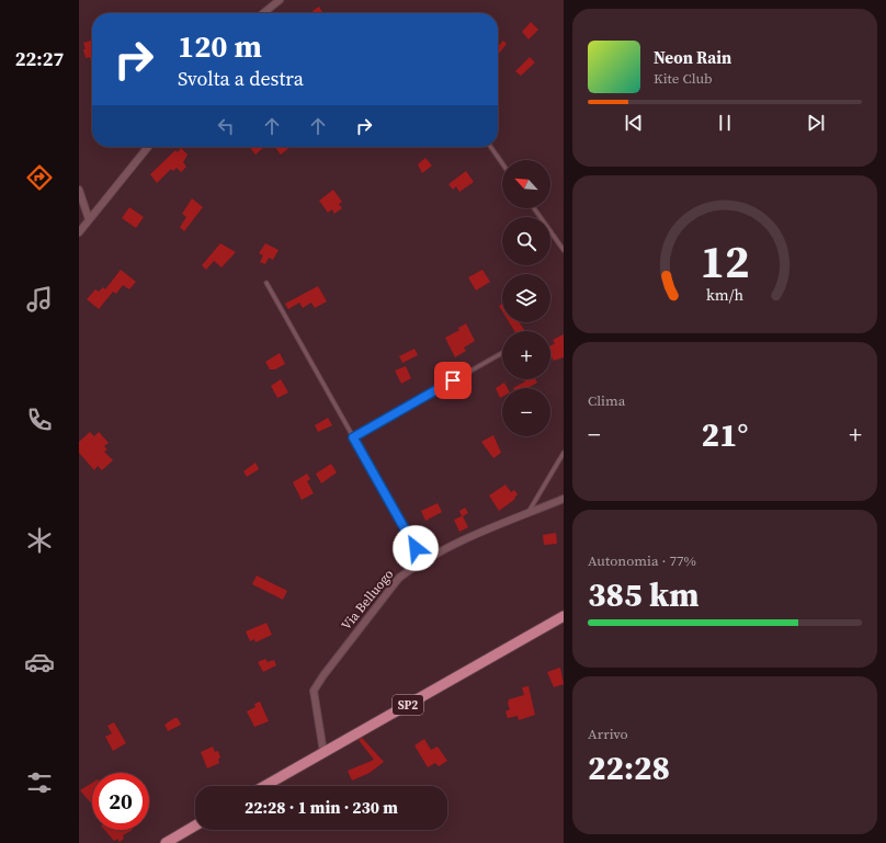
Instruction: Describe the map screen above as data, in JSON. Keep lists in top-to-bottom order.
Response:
{
  "streets": {
    "main road": ["SP2"],
    "street": ["Via Belluogo"]
  },
  "crossings": [
    ["Via Belluogo", "SP2"]
  ],
  "north": "top left",
  "page": {
    "tabs": "22:27",
    "turn": ["120 m", "Svolta a destra"],
    "song": ["Neon Rain", "Kite Club"],
    "map_buttons": ["+", "−"],
    "tile": [
      "Clima",
      ["Autonomia · 77%", "385 km"],
      ["Arrivo", "22:28"]
    ],
    "heat": ["−", "21°", "+"],
    "limit": "20",
    "trip": "22:28 · 1 min · 230 m",
    "gauge": ["12", "km/h"]
  }
}
